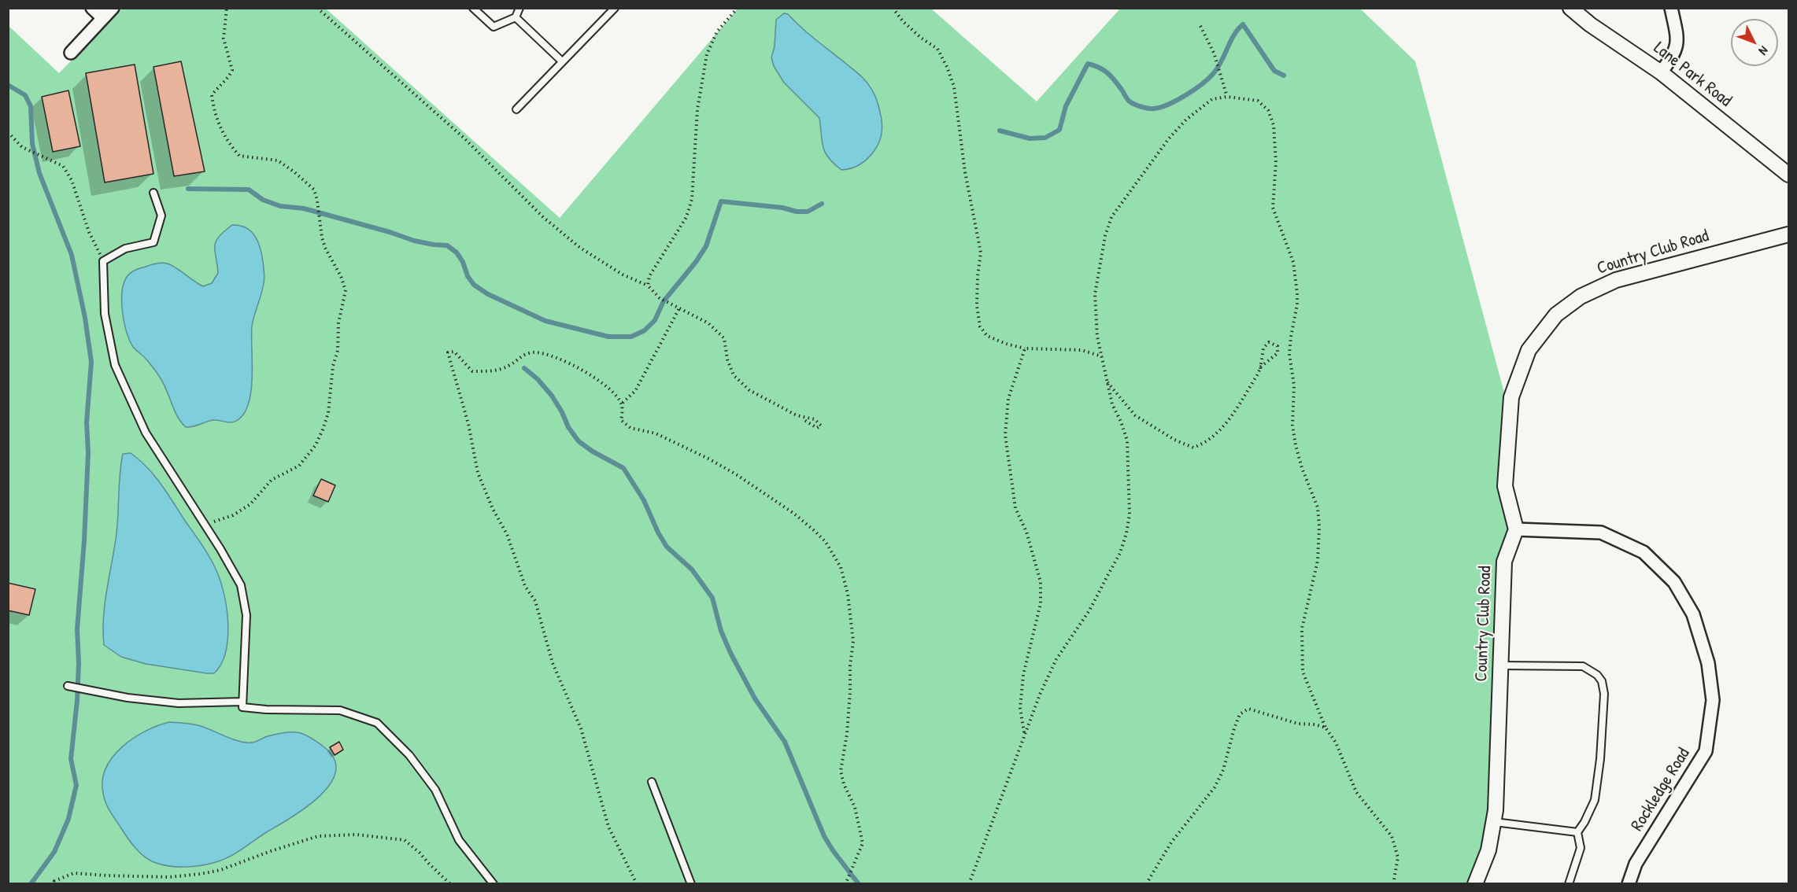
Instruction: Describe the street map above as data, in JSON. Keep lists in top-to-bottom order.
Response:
{
  "streets": {
    "street": ["Lane Park Road", "Country Club Road", "Rockledge Road"]
  },
  "crossings": [
    ["Country Club Road", "Rockledge Road"]
  ],
  "north": "bottom right"
}
